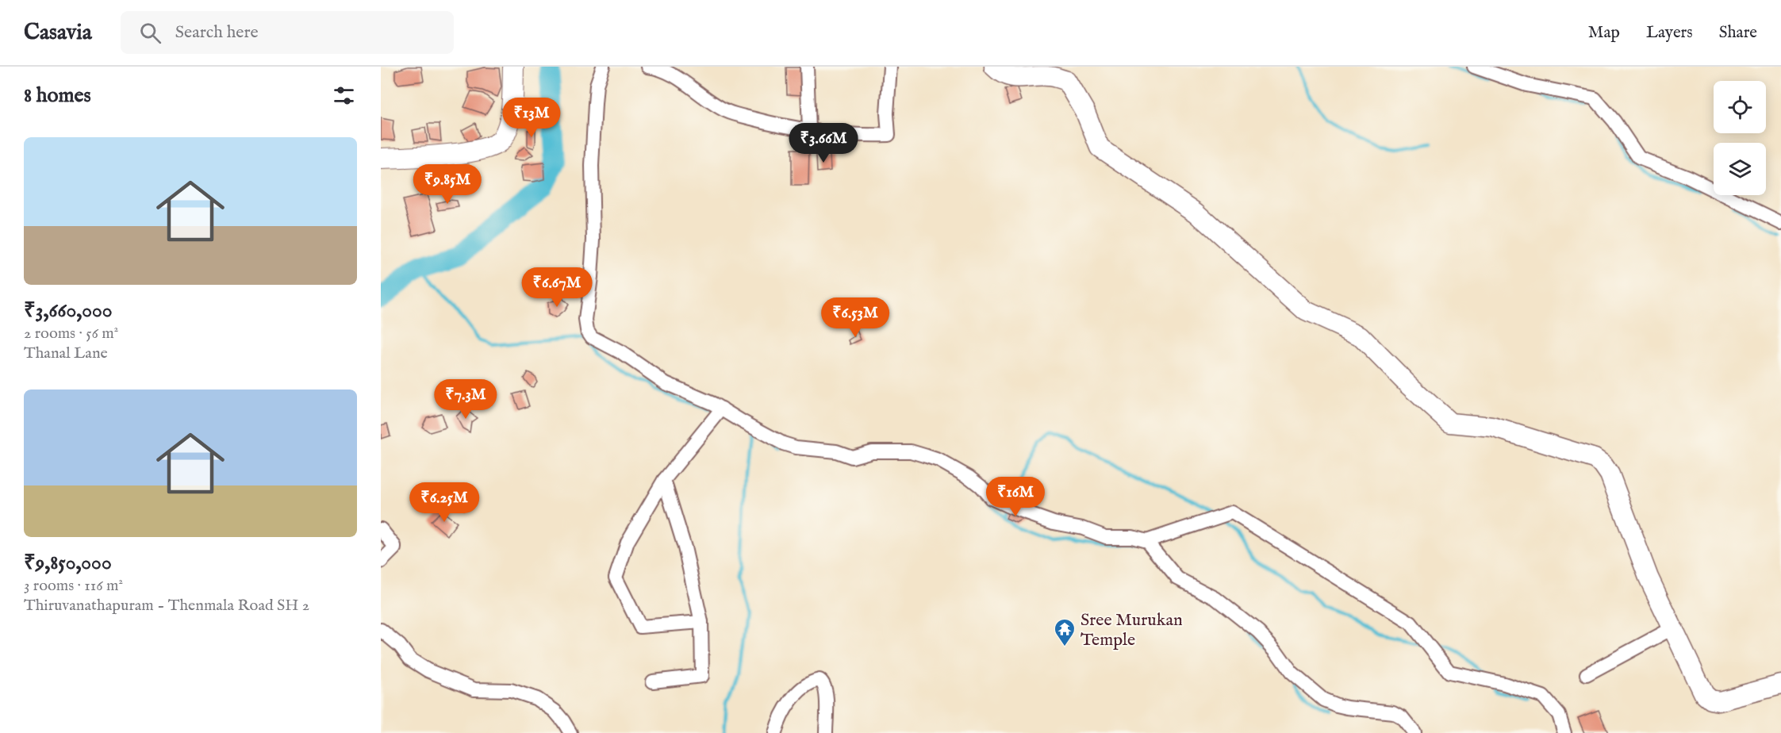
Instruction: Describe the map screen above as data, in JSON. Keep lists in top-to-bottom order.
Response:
{
  "places": {
    "temple": ["Sree Murukan Temple"]
  },
  "page": {
    "header": "Casavia",
    "search": "Search here",
    "nav": ["Map", "Layers", "Share"],
    "heading": "8 homes",
    "price": [
      "₹13M",
      "₹3.66M",
      "₹9.85M",
      "₹6.67M",
      "₹6.53M",
      "₹7.3M",
      "₹16M",
      "₹6.25M"
    ],
    "list": [
      {
        "name": "₹3,660,000",
        "note": "2 rooms · 56 m² · Thanal Lane"
      },
      {
        "name": "₹9,850,000",
        "note": "3 rooms · 116 m² · Thiruvanathapuram - Thenmala Road SH 2"
      }
    ]
  }
}
